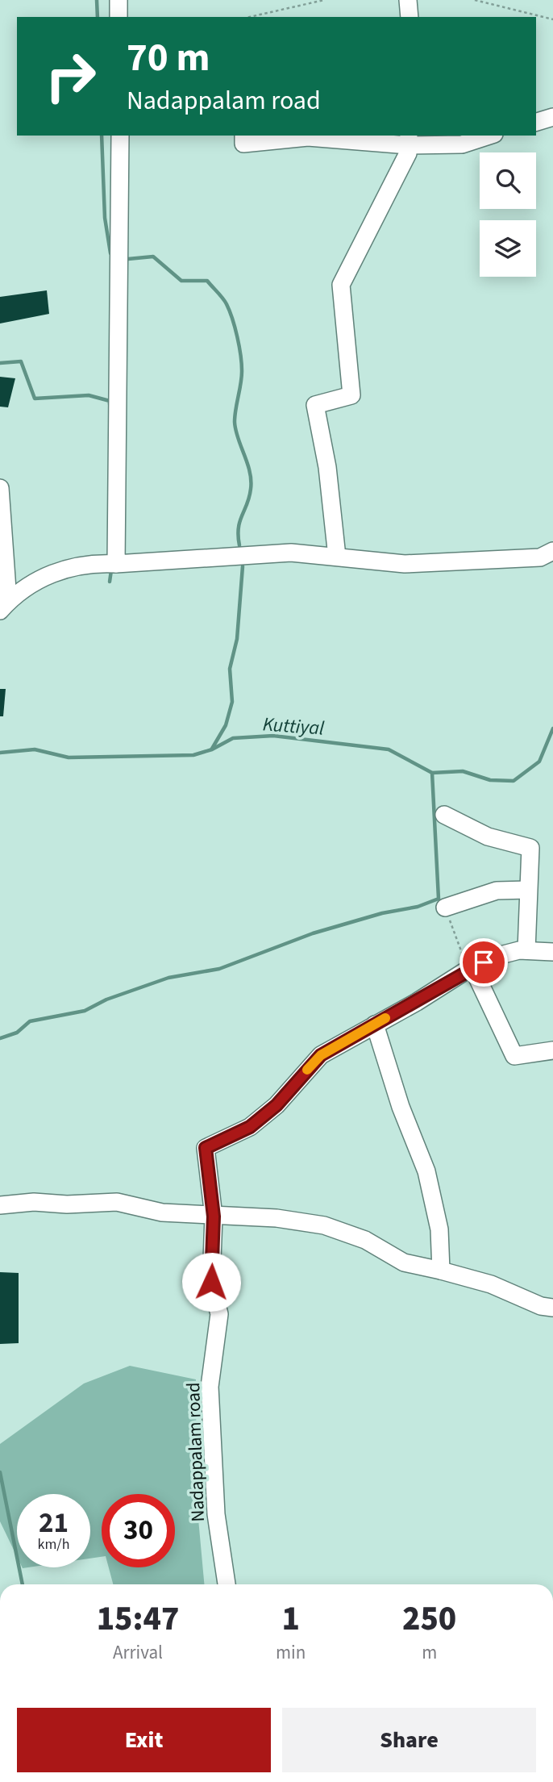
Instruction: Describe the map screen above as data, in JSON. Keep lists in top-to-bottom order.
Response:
{
  "streets": {
    "street": ["Nadappalam road"]
  },
  "water": ["Kuttiyal"],
  "page": {
    "turn": ["70 m", "Nadappalam road"],
    "speed": "21 km/h",
    "limit": "30",
    "eta": [
      "15:47",
      "Arrival",
      "1",
      "min",
      "250",
      "m"
    ],
    "buttons": ["Exit", "Share"]
  }
}
